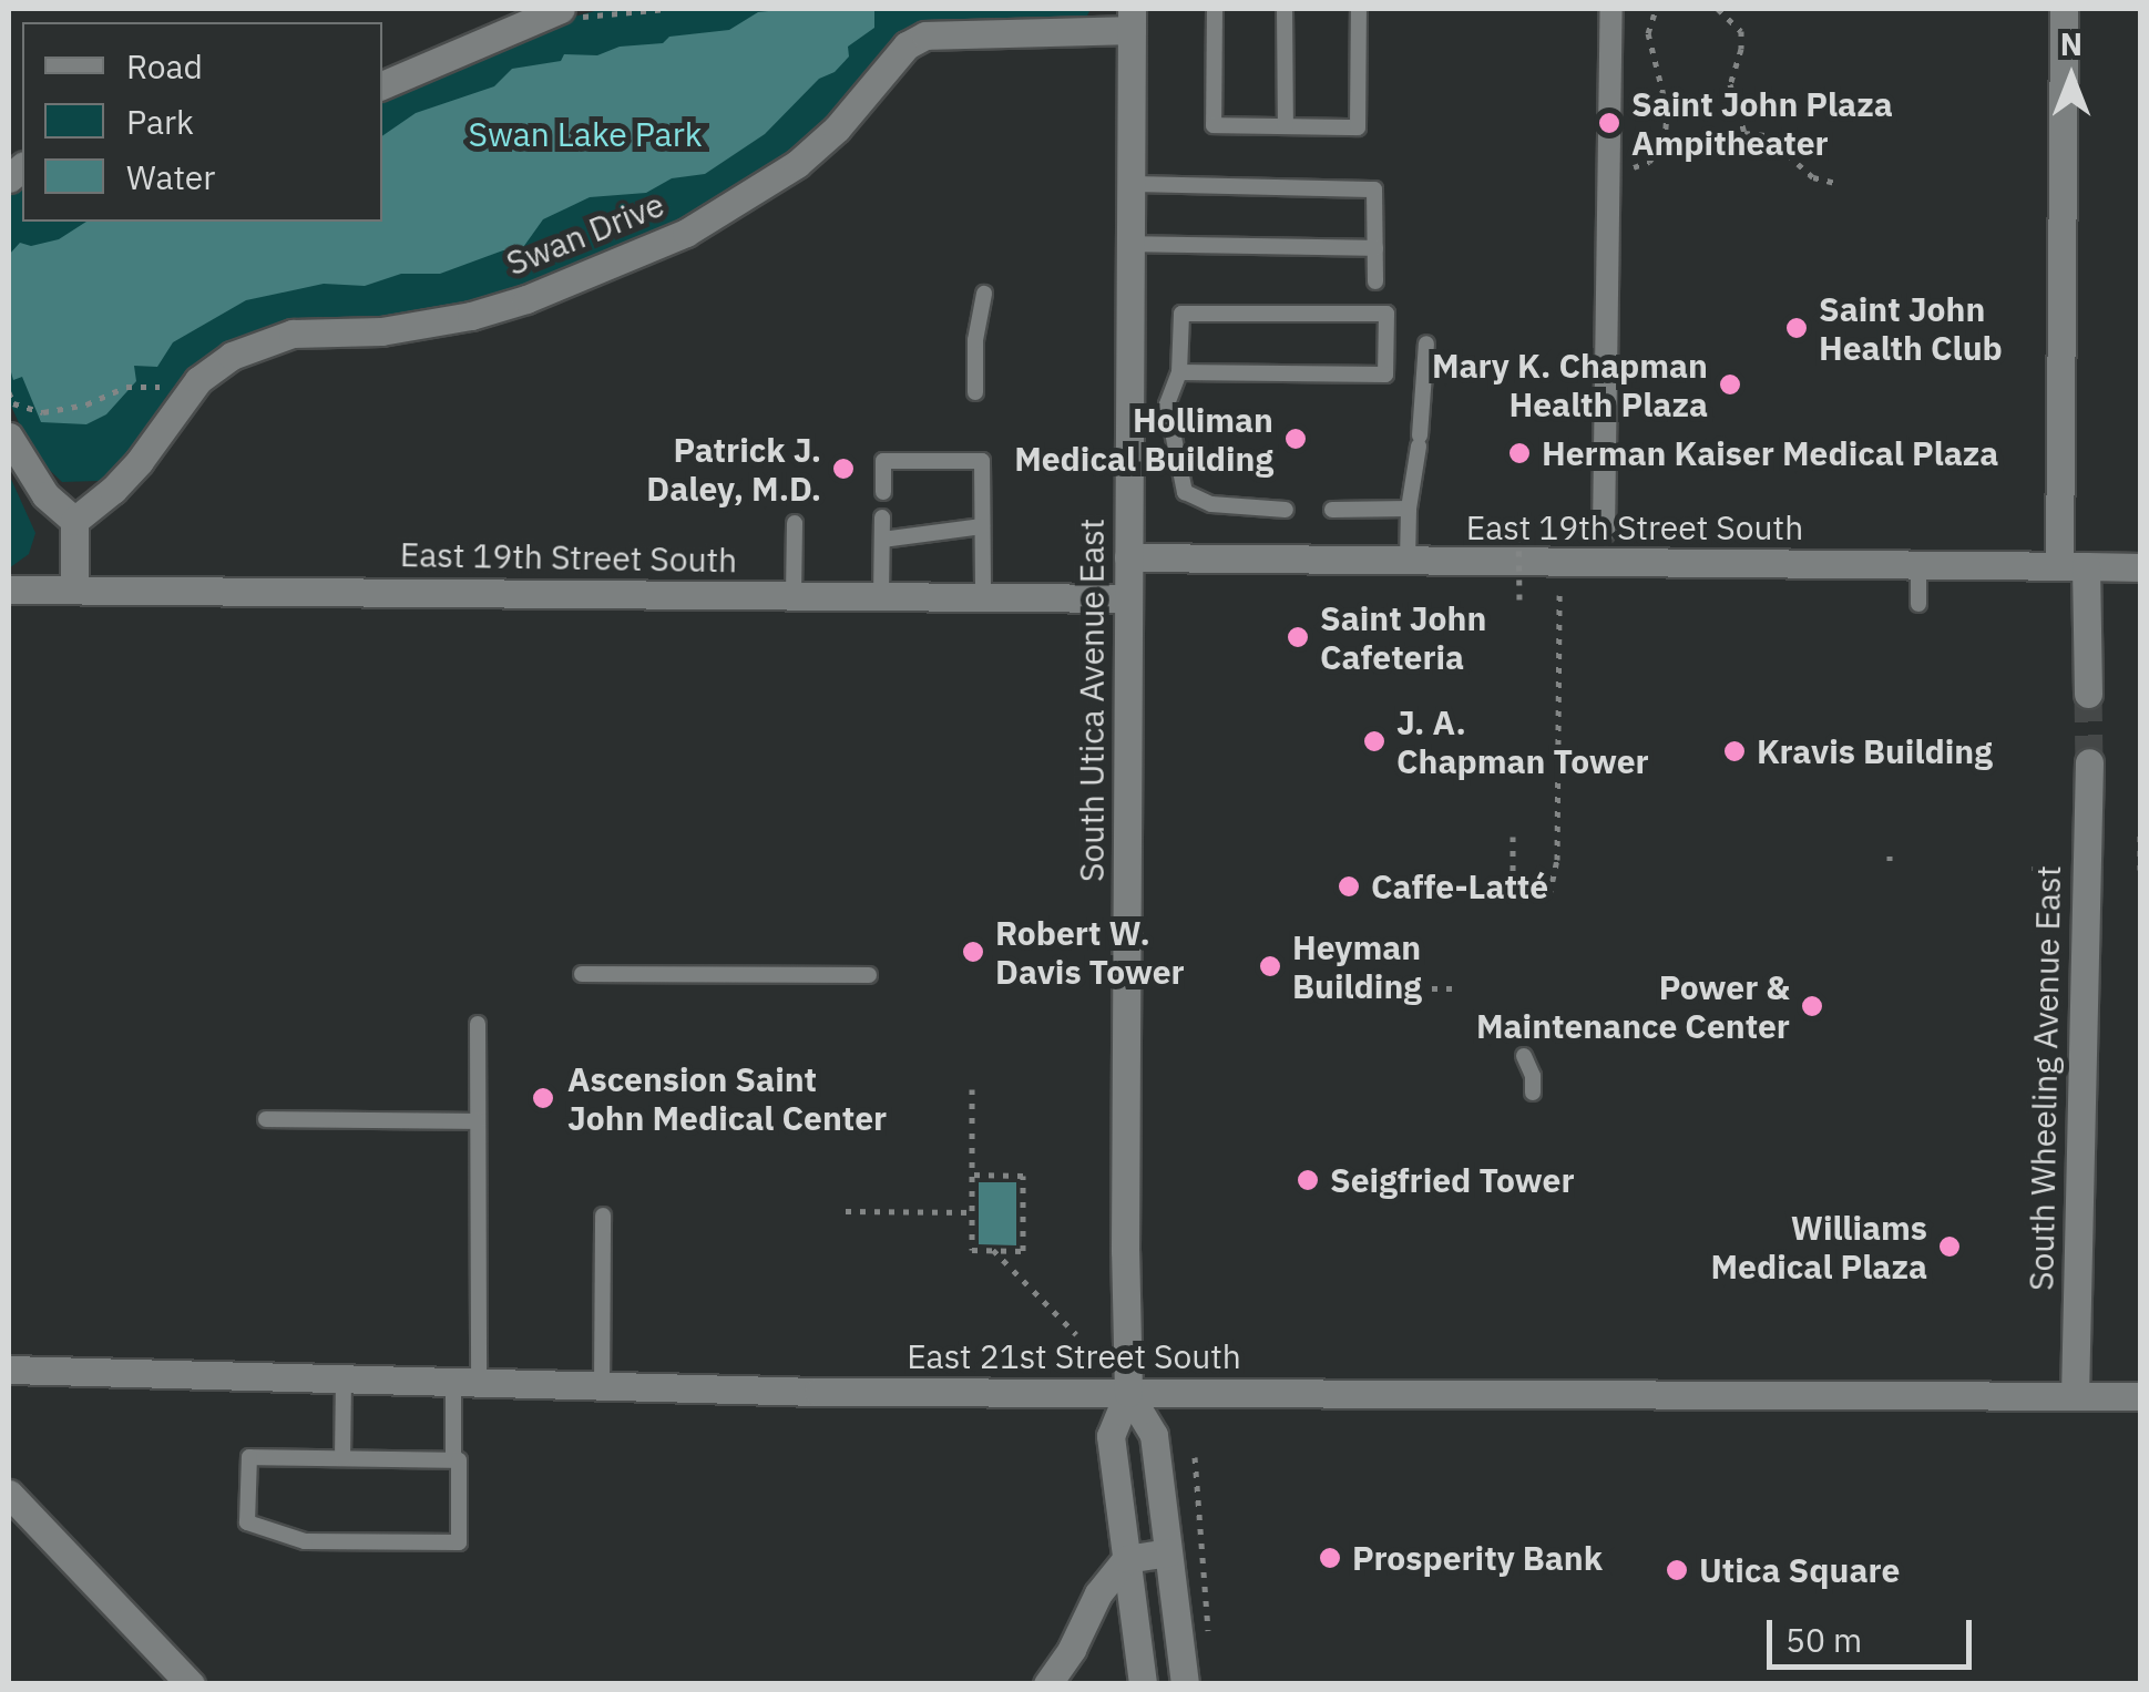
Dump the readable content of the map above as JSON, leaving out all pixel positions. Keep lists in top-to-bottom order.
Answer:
{
  "streets": {
    "street": [
      "Swan Drive",
      "East 19th Street South",
      "South Utica Avenue East",
      "South Wheeling Avenue East",
      "East 21st Street South"
    ]
  },
  "crossings": [
    ["Swan Drive", "South Utica Avenue East"],
    ["East 19th Street South", "South Utica Avenue East"],
    ["South Utica Avenue East", "East 21st Street South"],
    ["South Wheeling Avenue East", "East 21st Street South"]
  ],
  "parks": ["Swan Lake Park"],
  "places": [
    "Saint John Plaza Ampitheater",
    "Saint John Health Club",
    "Mary K. Chapman Health Plaza",
    "Holliman Medical Building",
    "Herman Kaiser Medical Plaza",
    "Patrick J. Daley, M.D.",
    "Saint John Cafeteria",
    "J. A. Chapman Tower",
    "Kravis Building",
    "Caffe-Latté",
    "Robert W. Davis Tower",
    "Heyman Building",
    "Power & Maintenance Center",
    "Ascension Saint John Medical Center",
    "Seigfried Tower",
    "Williams Medical Plaza",
    "Prosperity Bank",
    "Utica Square"
  ],
  "legend": ["Road", "Park", "Water"],
  "scale_bar": "50 m",
  "north": "top"
}
